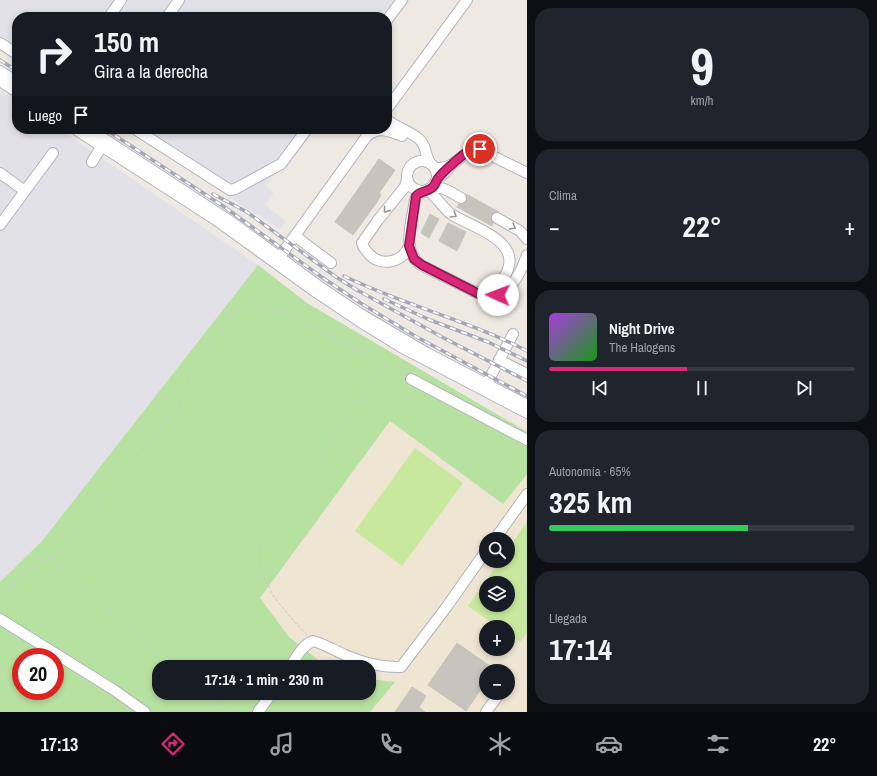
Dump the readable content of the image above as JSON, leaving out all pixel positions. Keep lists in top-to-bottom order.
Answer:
{
  "page": {
    "tile": [
      ["9", "km/h"],
      "Clima",
      ["Autonomía · 65%", "325 km"],
      ["Llegada", "17:14"]
    ],
    "turn": ["150 m", "Gira a la derecha"],
    "then": "Luego",
    "heat": ["−", "22°", "+"],
    "song": ["Night Drive", "The Halogens"],
    "map_buttons": ["+", "−"],
    "limit": "20",
    "trip": "17:14 · 1 min · 230 m",
    "tabs": ["17:13", "22°"]
  }
}
